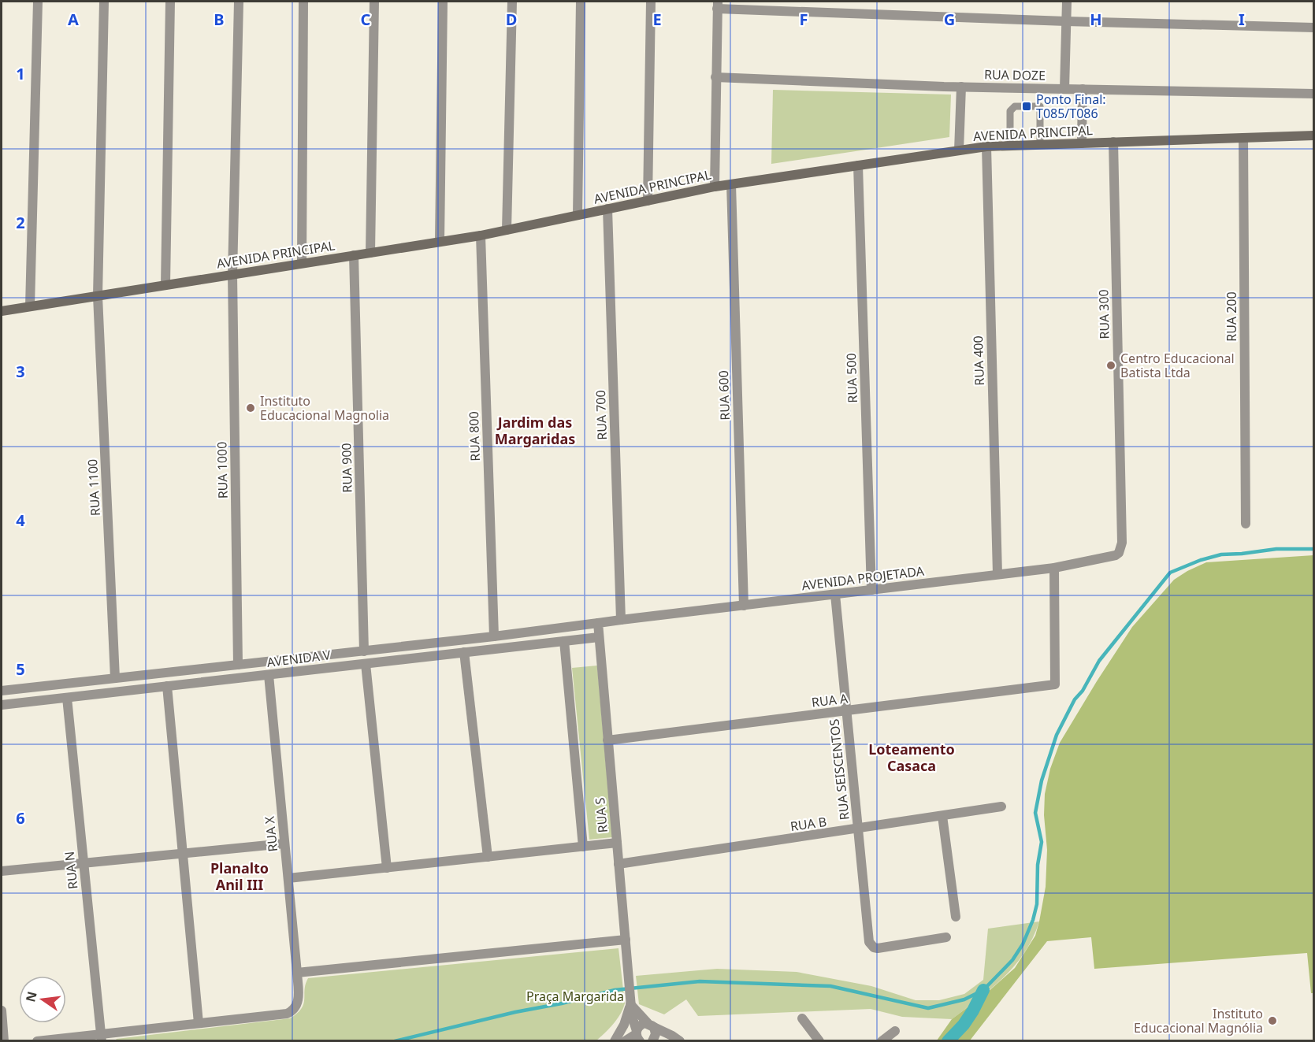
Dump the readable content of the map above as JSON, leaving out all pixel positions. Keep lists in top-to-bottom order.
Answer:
{
  "streets": {
    "main road": ["AVENIDA PRINCIPAL"],
    "street": [
      "RUA DOZE",
      "RUA 300",
      "RUA 200",
      "RUA 400",
      "RUA 500",
      "RUA 600",
      "RUA 700",
      "RUA 800",
      "RUA 900",
      "RUA 1000",
      "RUA 1100",
      "AVENIDA PROJETADA",
      "AVENIDA V",
      "RUA A",
      "RUA SEISCENTOS",
      "RUA S",
      "RUA B",
      "RUA X",
      "RUA N"
    ]
  },
  "crossings": [
    ["AVENIDA PRINCIPAL", "RUA 300"],
    ["AVENIDA PRINCIPAL", "RUA 200"],
    ["AVENIDA PRINCIPAL", "RUA 400"],
    ["AVENIDA PRINCIPAL", "RUA 500"],
    ["AVENIDA PRINCIPAL", "RUA 600"],
    ["AVENIDA PRINCIPAL", "RUA 700"],
    ["AVENIDA PRINCIPAL", "RUA 800"],
    ["AVENIDA PRINCIPAL", "RUA 900"],
    ["AVENIDA PRINCIPAL", "RUA 1000"],
    ["AVENIDA PRINCIPAL", "RUA 1100"],
    ["RUA 300", "AVENIDA PROJETADA"],
    ["RUA 400", "AVENIDA PROJETADA"],
    ["RUA 500", "AVENIDA PROJETADA"],
    ["RUA 600", "AVENIDA PROJETADA"],
    ["RUA 700", "AVENIDA PROJETADA"],
    ["RUA 800", "AVENIDA V"],
    ["RUA 900", "AVENIDA V"],
    ["RUA 1000", "AVENIDA V"],
    ["RUA 1100", "AVENIDA V"],
    ["AVENIDA PROJETADA", "AVENIDA V"],
    ["AVENIDA PROJETADA", "RUA A"],
    ["AVENIDA PROJETADA", "RUA SEISCENTOS"],
    ["AVENIDA PROJETADA", "RUA S"],
    ["AVENIDA V", "RUA S"],
    ["AVENIDA V", "RUA X"],
    ["AVENIDA V", "RUA N"],
    ["RUA A", "RUA SEISCENTOS"],
    ["RUA A", "RUA S"],
    ["RUA SEISCENTOS", "RUA B"],
    ["RUA S", "RUA B"]
  ],
  "districts": ["Jardim das Margaridas", "Loteamento Casaca", "Planalto Anil III"],
  "parks": ["Praça Margarida"],
  "places": {
    "transit": ["Ponto Final: T085/T086"],
    "other": ["Centro Educacional Batista Ltda", "Instituto Educacional Magnolia", "Instituto Educacional Magnólia"]
  },
  "north": "left",
  "grid": {
    "columns": [
      "A",
      "B",
      "C",
      "D",
      "E",
      "F",
      "G",
      "H",
      "I"
    ],
    "rows": [
      "1",
      "2",
      "3",
      "4",
      "5",
      "6"
    ]
  }
}
